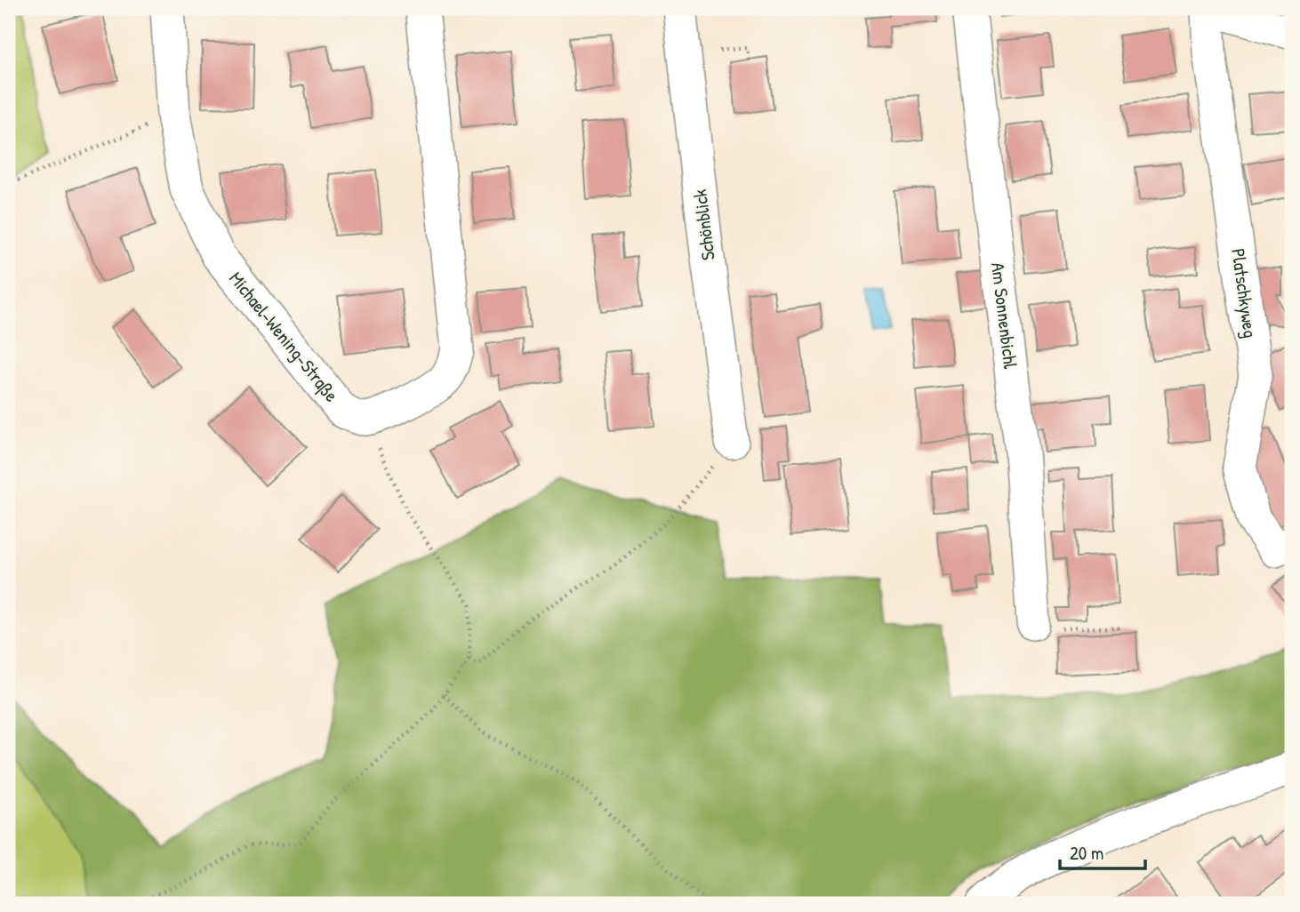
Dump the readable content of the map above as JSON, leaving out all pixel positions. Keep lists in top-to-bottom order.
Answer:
{
  "streets": {
    "street": [
      "Schönblick",
      "Platschkyweg",
      "Am Sonnenbichl",
      "Michael-Wening-Straße"
    ]
  },
  "scale_bar": "20 m"
}
